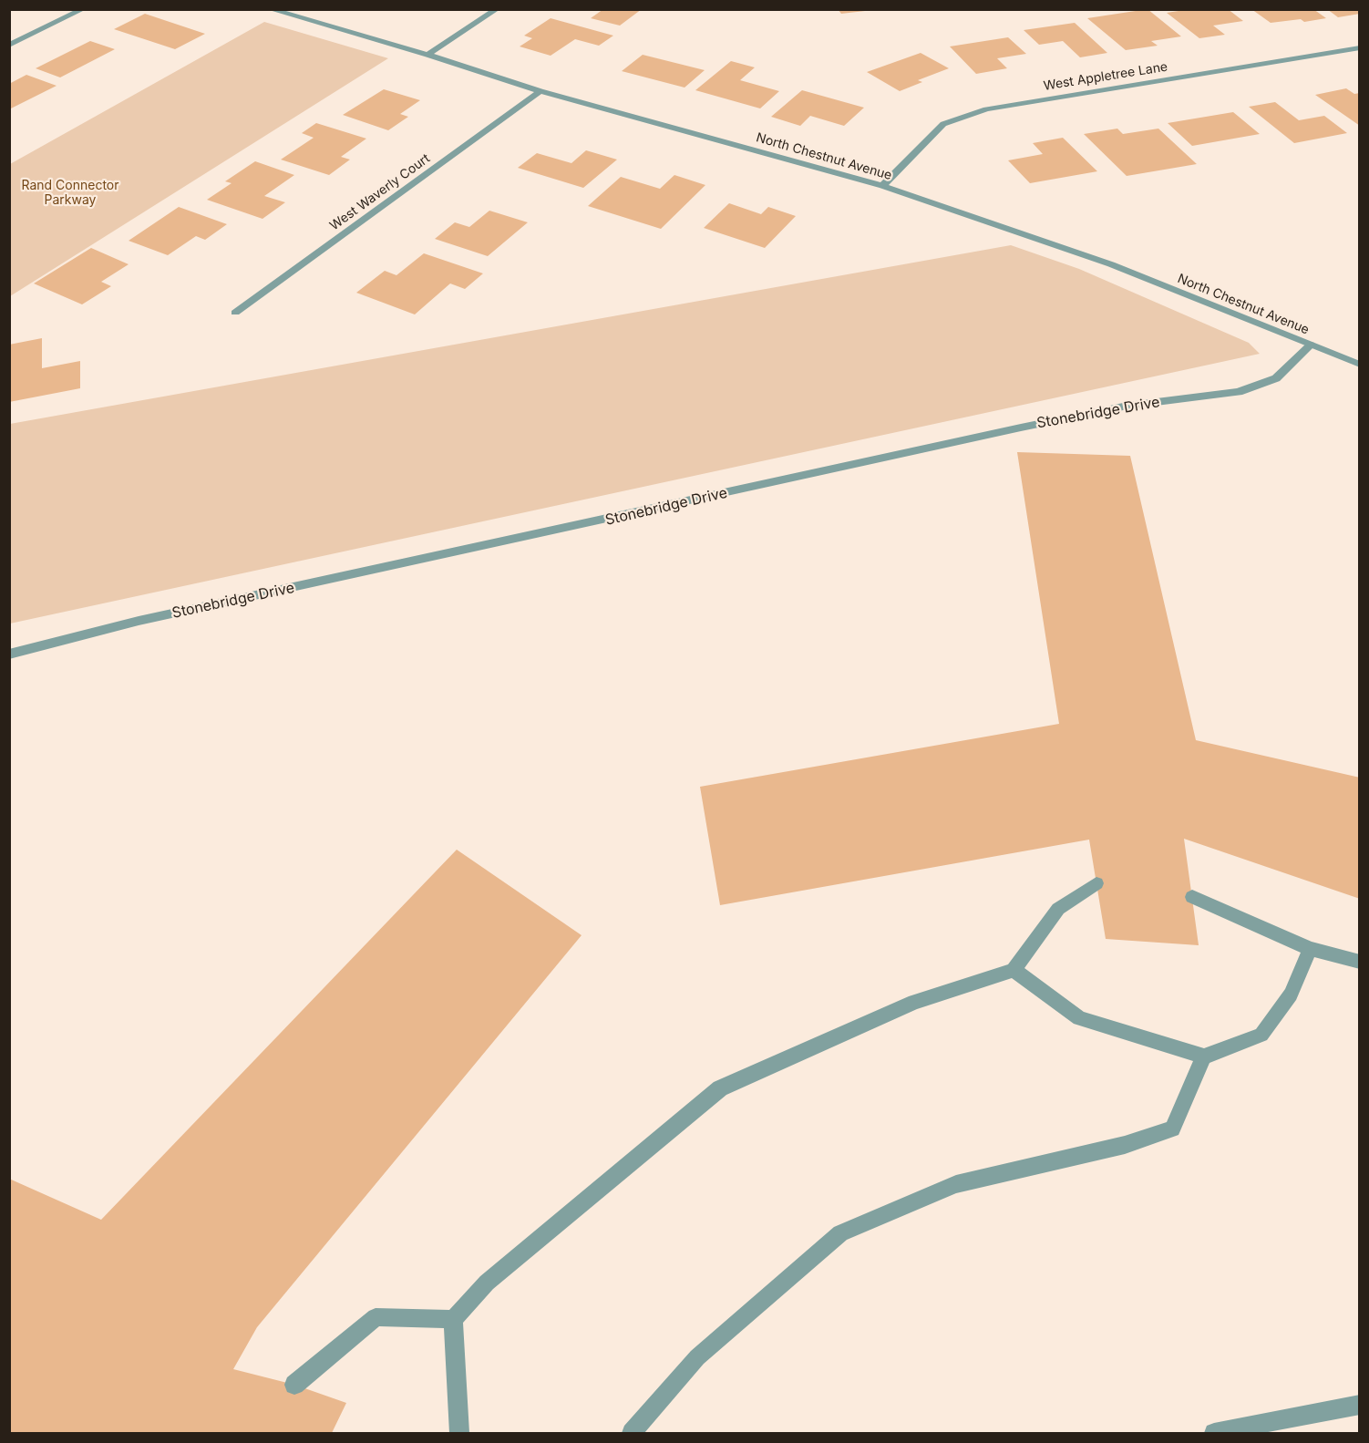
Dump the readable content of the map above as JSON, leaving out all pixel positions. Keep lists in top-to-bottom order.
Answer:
{
  "streets": {
    "street": [
      "West Appletree Lane",
      "North Chestnut Avenue",
      "West Waverly Court",
      "Stonebridge Drive"
    ]
  },
  "crossings": [
    ["West Appletree Lane", "North Chestnut Avenue"],
    ["North Chestnut Avenue", "West Waverly Court"],
    ["North Chestnut Avenue", "Stonebridge Drive"]
  ],
  "parks": ["Rand Connector Parkway"]
}
